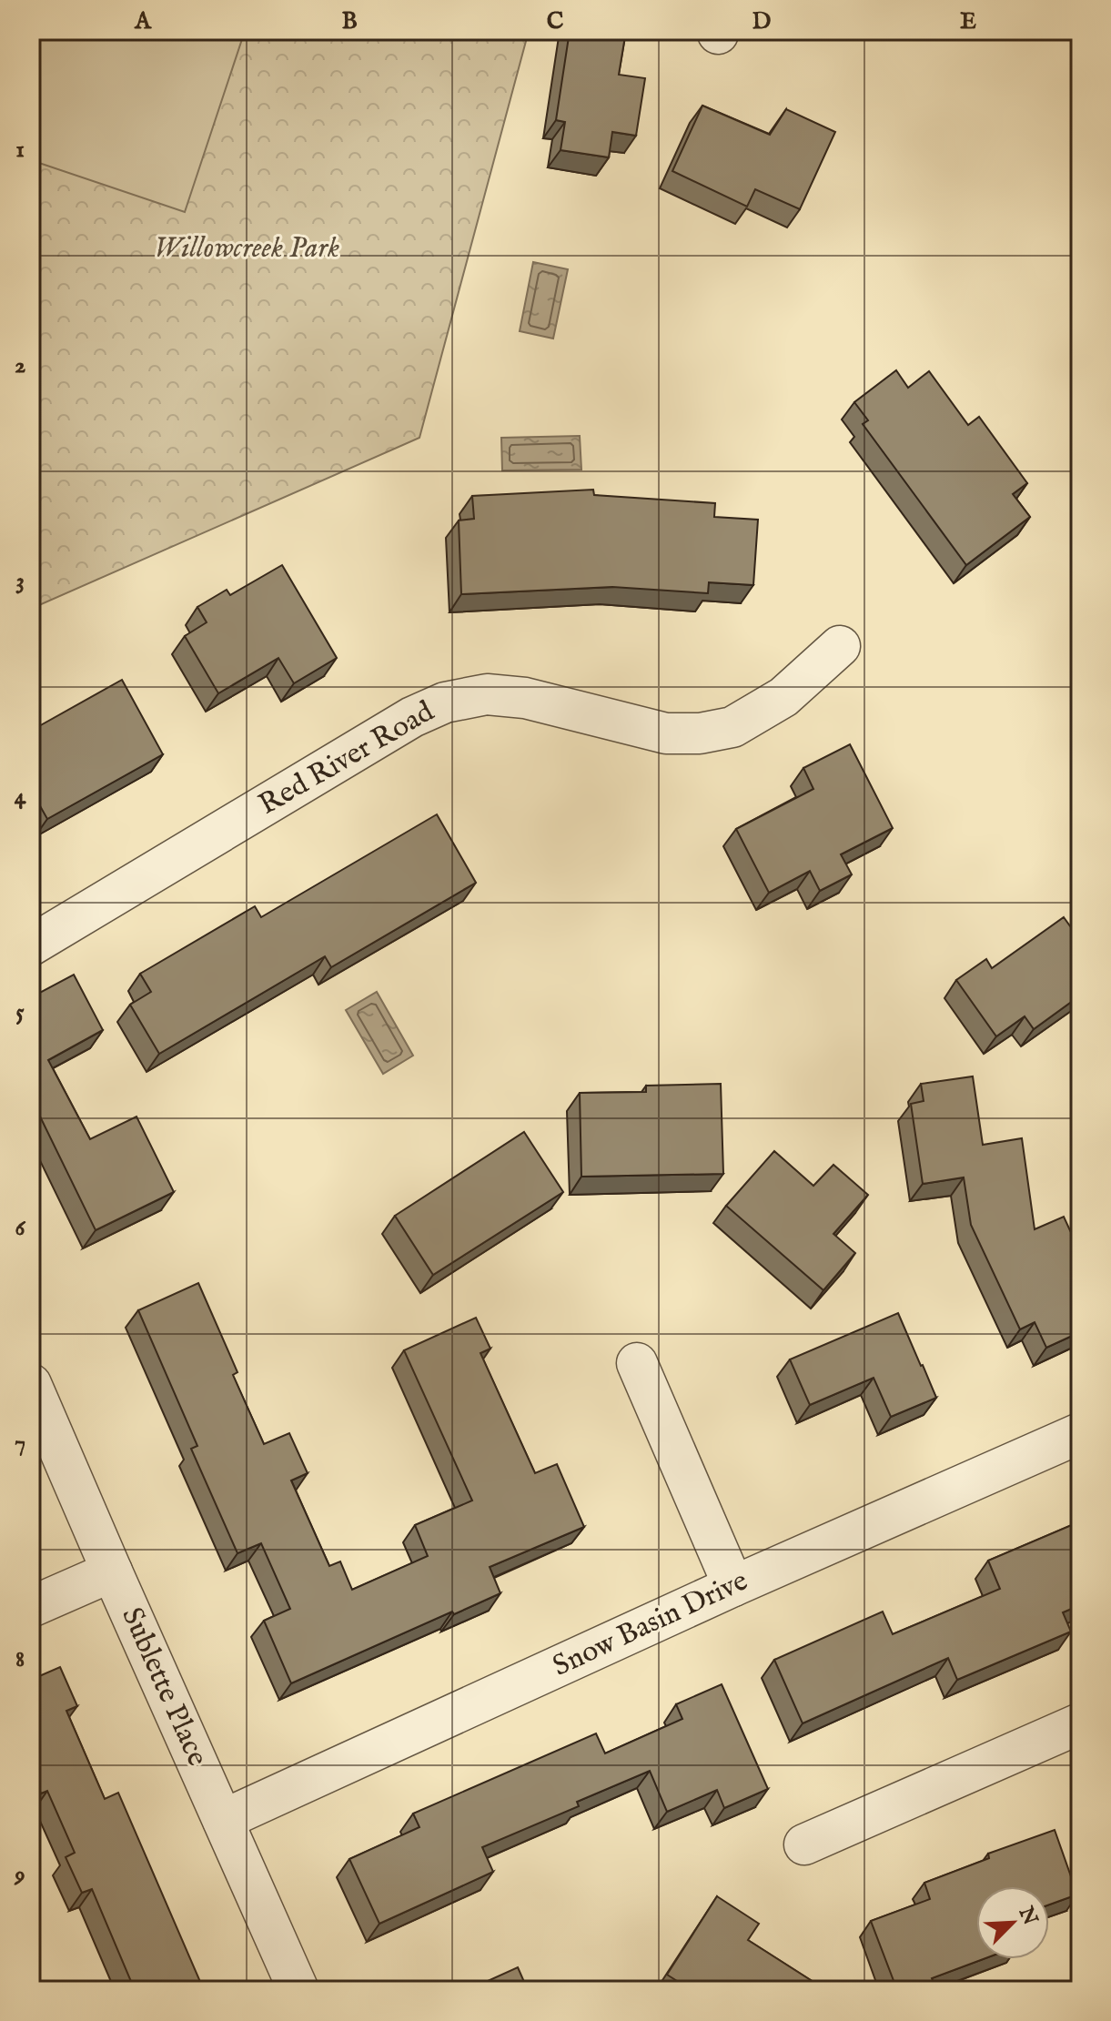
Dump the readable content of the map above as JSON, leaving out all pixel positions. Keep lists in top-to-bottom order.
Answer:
{
  "streets": {
    "street": ["Red River Road", "Snow Basin Drive", "Sublette Place"]
  },
  "crossings": [
    ["Snow Basin Drive", "Sublette Place"]
  ],
  "parks": ["Willowcreek Park"],
  "north": "top right",
  "grid": {
    "columns": [
      "A",
      "B",
      "C",
      "D",
      "E"
    ],
    "rows": [
      "1",
      "2",
      "3",
      "4",
      "5",
      "6",
      "7",
      "8",
      "9"
    ]
  }
}
